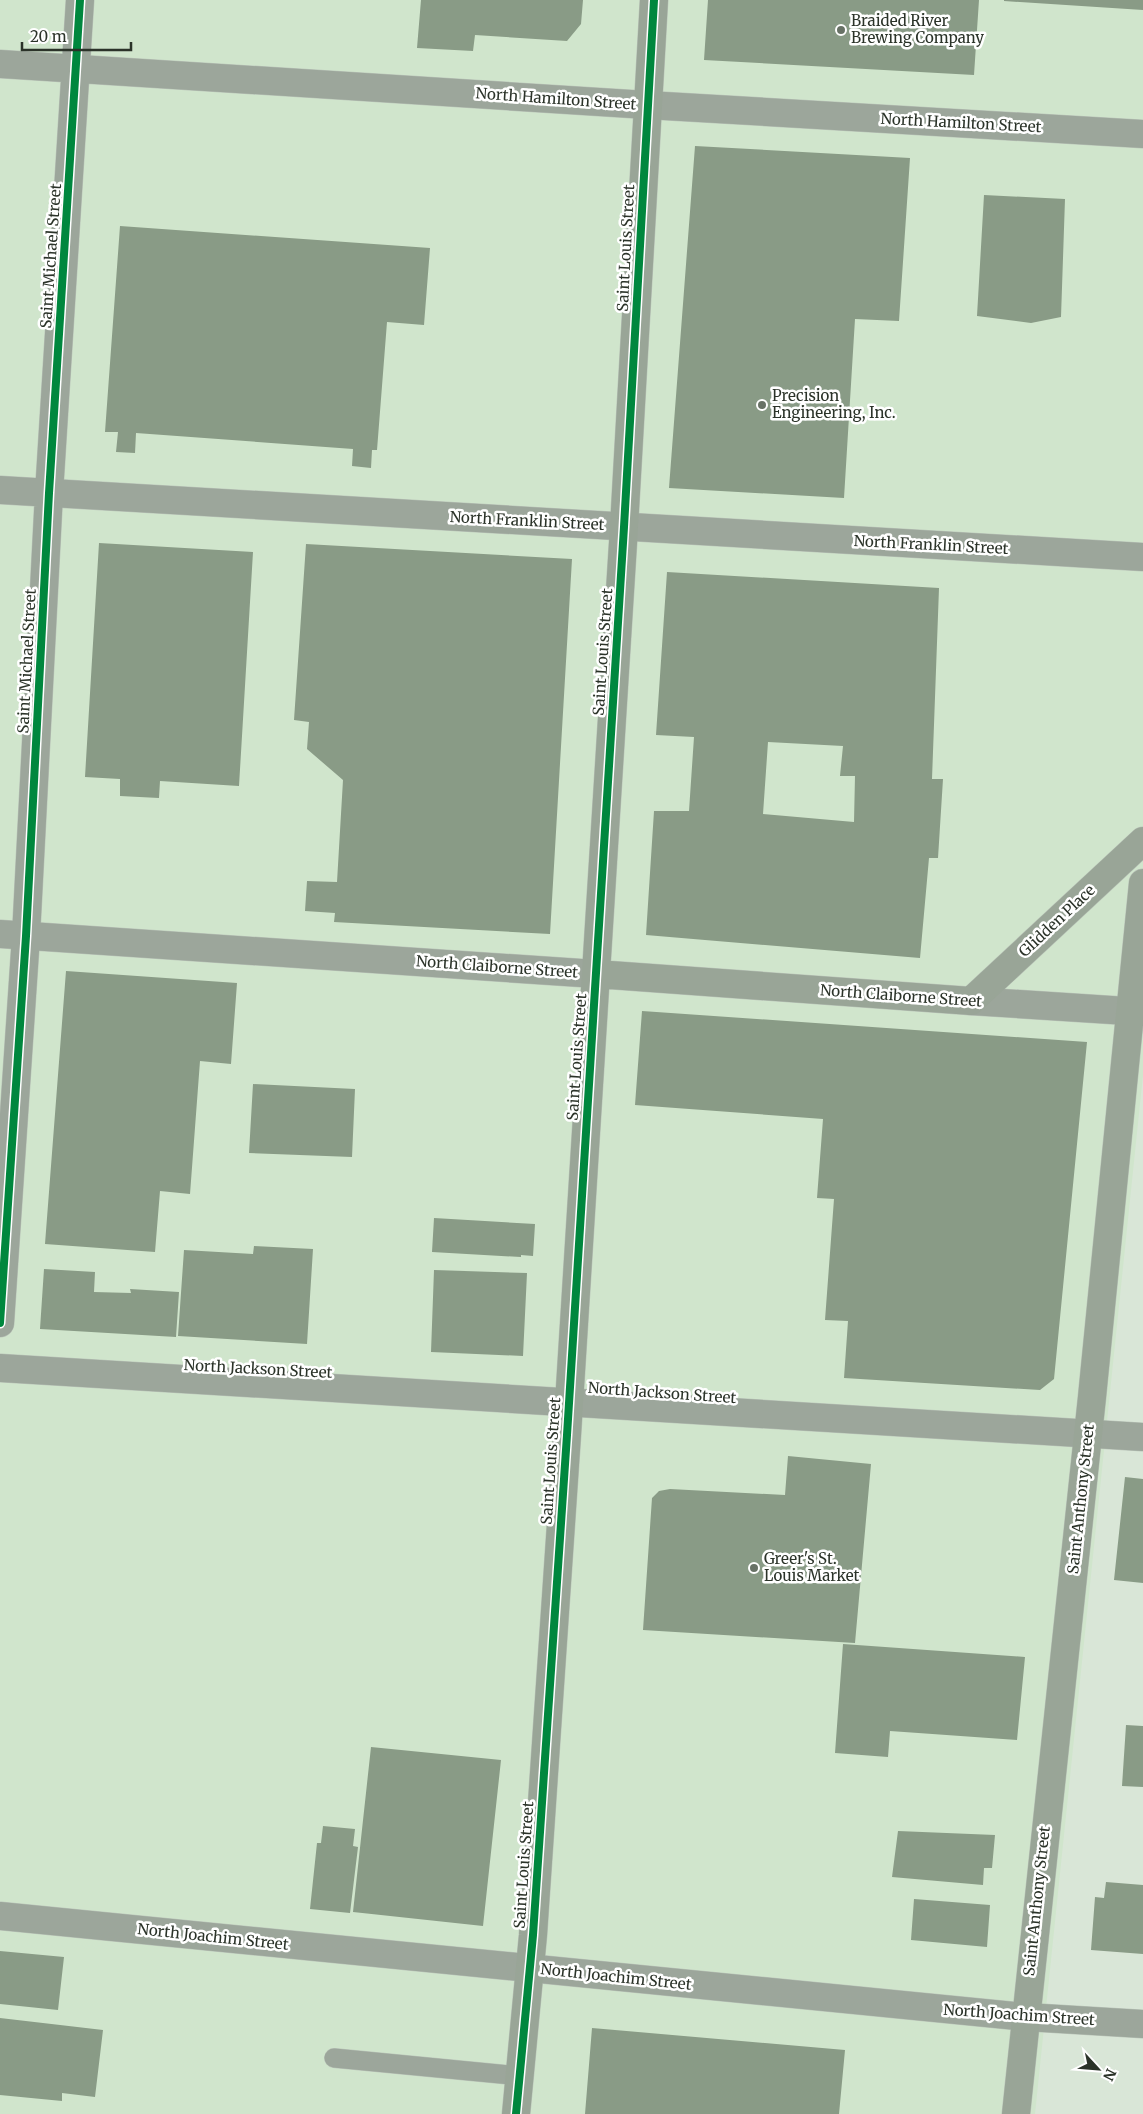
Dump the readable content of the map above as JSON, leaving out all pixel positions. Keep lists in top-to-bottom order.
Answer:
{
  "streets": {
    "street": [
      "North Hamilton Street",
      "Saint Louis Street",
      "Saint Michael Street",
      "North Franklin Street",
      "Glidden Place",
      "North Claiborne Street",
      "North Jackson Street",
      "Saint Anthony Street",
      "North Joachim Street"
    ]
  },
  "crossings": [
    ["North Hamilton Street", "Saint Louis Street"],
    ["North Hamilton Street", "Saint Michael Street"],
    ["Saint Louis Street", "North Franklin Street"],
    ["Saint Louis Street", "North Claiborne Street"],
    ["Saint Louis Street", "North Jackson Street"],
    ["Saint Louis Street", "North Joachim Street"],
    ["Saint Michael Street", "North Franklin Street"],
    ["Saint Michael Street", "North Claiborne Street"],
    ["Glidden Place", "North Claiborne Street"],
    ["North Claiborne Street", "Saint Anthony Street"],
    ["North Jackson Street", "Saint Anthony Street"],
    ["Saint Anthony Street", "North Joachim Street"]
  ],
  "places": ["Braided River Brewing Company", "Precision Engineering, Inc.", "Greer's St. Louis Market"],
  "scale_bar": "20 m",
  "north": "bottom right"
}
